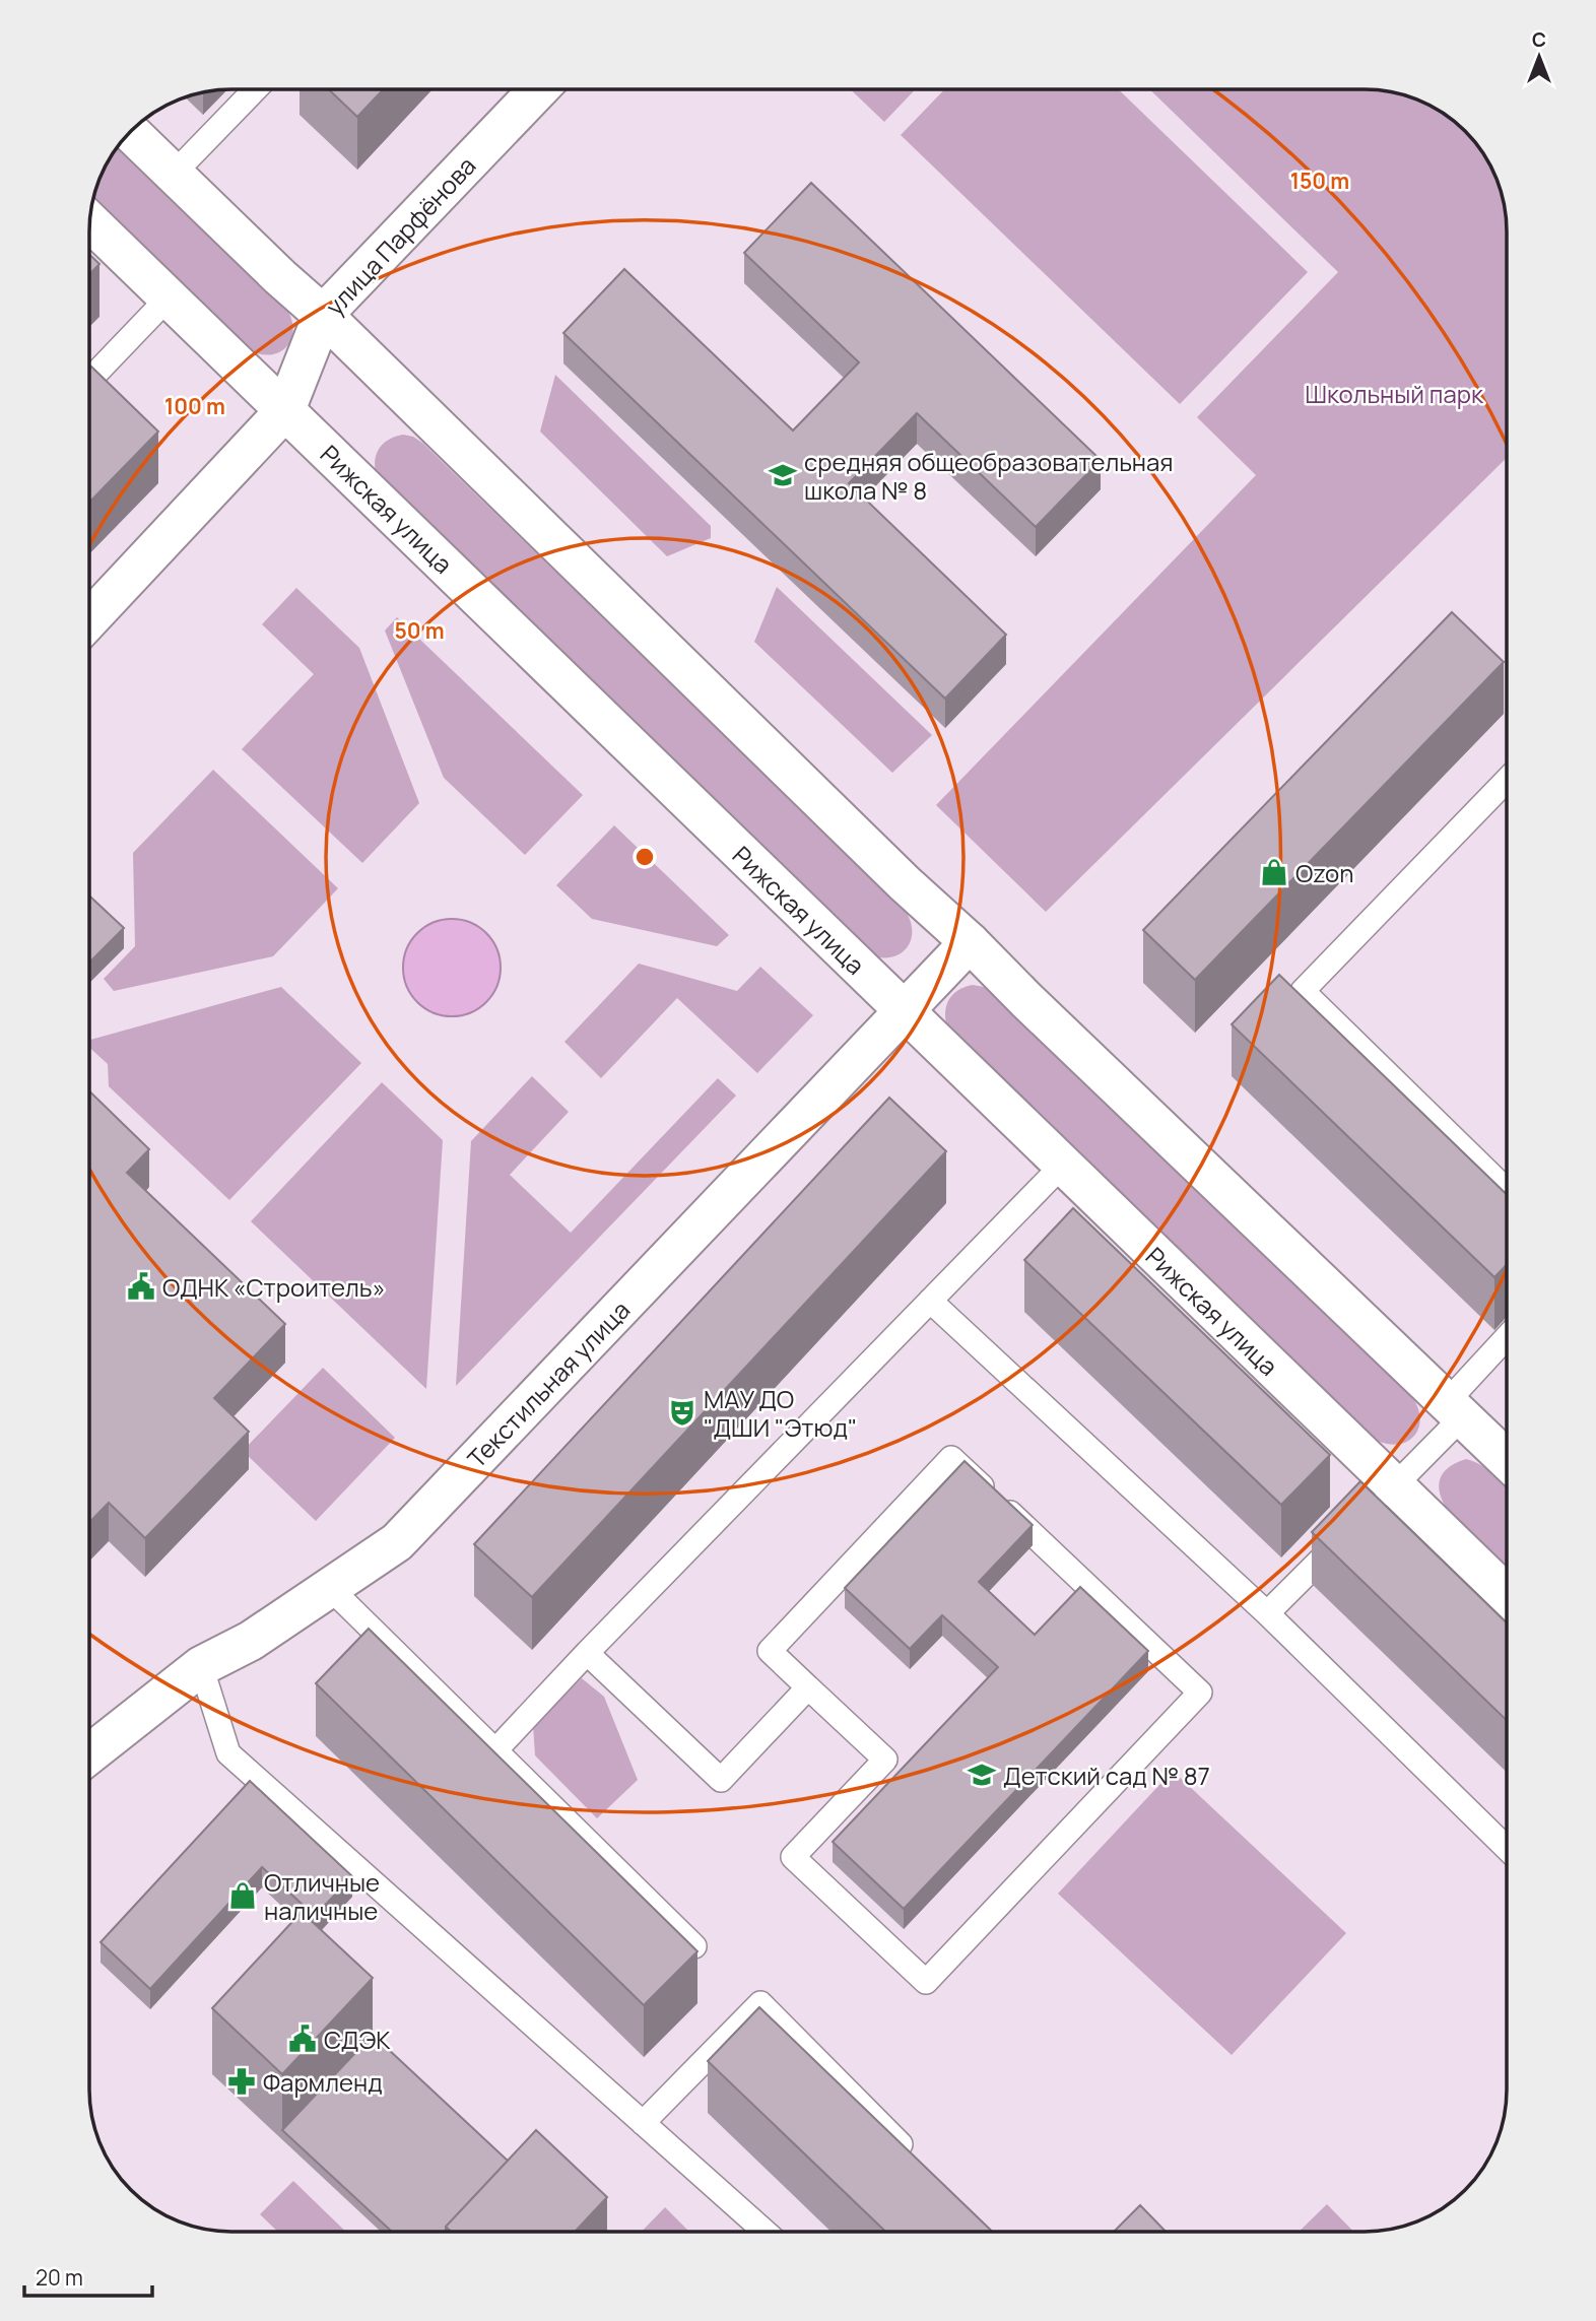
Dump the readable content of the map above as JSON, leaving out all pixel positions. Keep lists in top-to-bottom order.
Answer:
{
  "streets": {
    "street": ["улица Парфёнова", "Рижская улица", "Текстильная улица"]
  },
  "crossings": [
    ["улица Парфёнова", "Рижская улица"],
    ["Рижская улица", "Текстильная улица"]
  ],
  "parks": ["Школьный парк"],
  "places": {
    "school or university": ["средняя общеобразовательная школа № 8", "Детский сад № 87"],
    "shop": ["Ozon", "Отличные наличные"],
    "public building": ["ОДНК «Строитель»", "СДЭК"],
    "theatre": ["МАУ ДО \"ДШИ \"Этюд\""],
    "pharmacy": ["Фармленд"]
  },
  "scale_bar": "20 m",
  "north": "top",
  "rings": ["150 m", "100 m", "50 m"]
}
